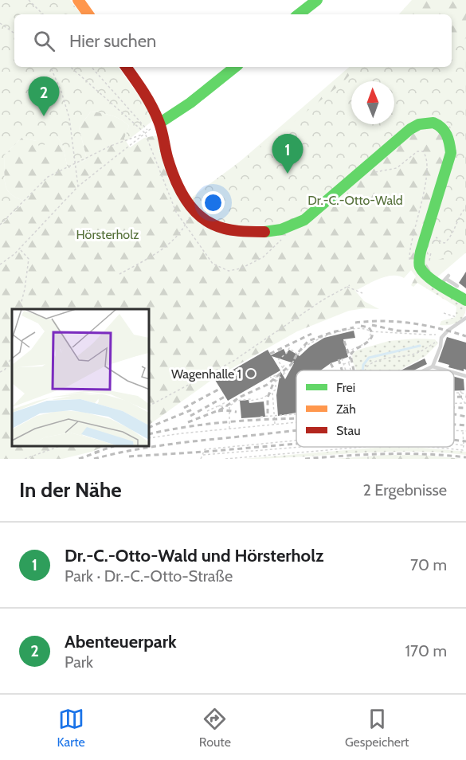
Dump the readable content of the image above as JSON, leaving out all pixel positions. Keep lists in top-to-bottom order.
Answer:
{
  "parks": ["Dr.-C.-Otto-Wald", "Hörsterholz"],
  "places": ["Wagenhalle 1"],
  "legend": ["Frei", "Zäh", "Stau"],
  "north": "top",
  "page": {
    "search": "Hier suchen",
    "pins": ["2", "1"],
    "heading": ["In der Nähe", "2 Ergebnisse"],
    "list": [
      {
        "mark": "1",
        "name": "Dr.-C.-Otto-Wald und Hörsterholz",
        "note": "Park · Dr.-C.-Otto-Straße",
        "value": "70 m"
      },
      {
        "mark": "2",
        "name": "Abenteuerpark",
        "note": "Park",
        "value": "170 m"
      }
    ],
    "nav": ["Karte", "Route", "Gespeichert"]
  }
}
